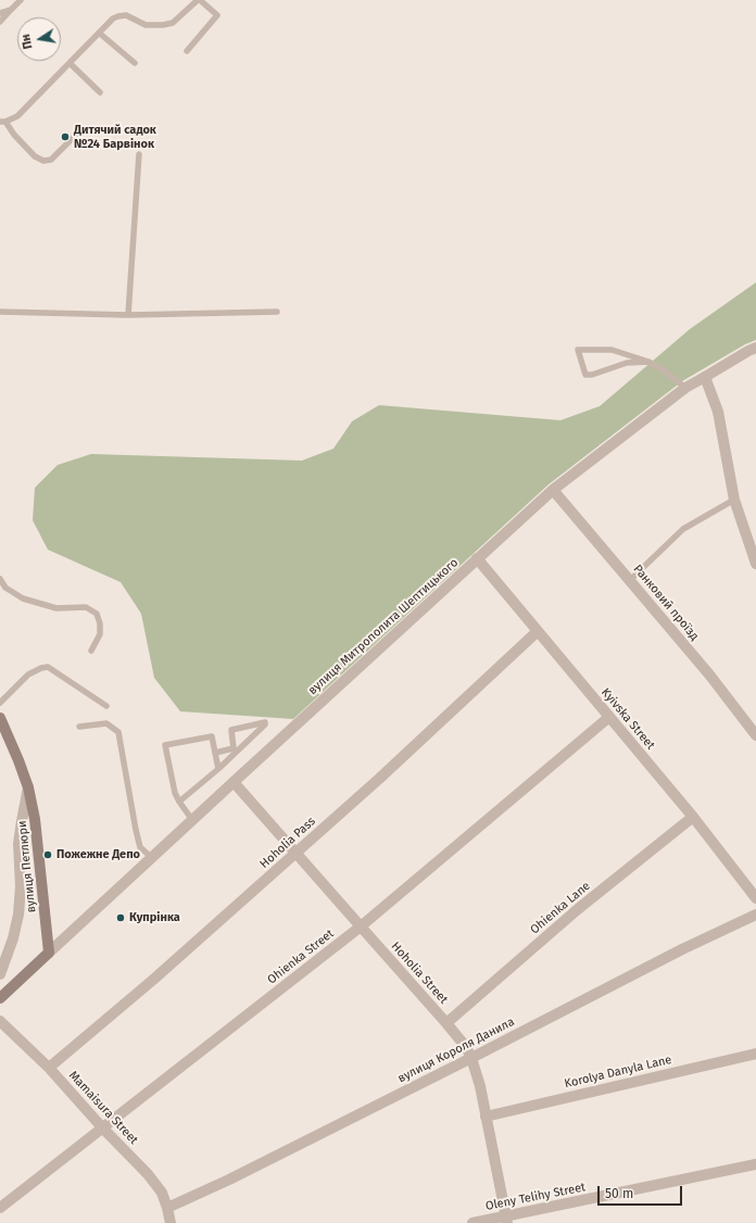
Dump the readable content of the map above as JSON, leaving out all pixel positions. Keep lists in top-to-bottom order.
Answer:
{
  "streets": {
    "main road": ["вулиця Петлюри"],
    "street": [
      "Ранковий проїзд",
      "вулиця Митрополита Шептицького",
      "Kyivska Street",
      "Hoholia Pass",
      "Ohienka Lane",
      "Ohienka Street",
      "Hoholia Street",
      "вулиця Короля Данила",
      "Korolya Danyla Lane",
      "Mamaisura Street",
      "Oleny Telihy Street"
    ]
  },
  "crossings": [
    ["Ранковий проїзд", "вулиця Митрополита Шептицького"],
    ["вулиця Митрополита Шептицького", "Kyivska Street"],
    ["вулиця Митрополита Шептицького", "вулиця Петлюри"],
    ["вулиця Митрополита Шептицького", "Hoholia Street"],
    ["Kyivska Street", "Hoholia Pass"],
    ["Kyivska Street", "Ohienka Lane"],
    ["Kyivska Street", "Ohienka Street"],
    ["Hoholia Pass", "Hoholia Street"],
    ["Hoholia Pass", "Mamaisura Street"],
    ["Ohienka Lane", "Hoholia Street"],
    ["Ohienka Street", "Hoholia Street"],
    ["Ohienka Street", "Mamaisura Street"],
    ["Hoholia Street", "вулиця Короля Данила"],
    ["Hoholia Street", "Korolya Danyla Lane"],
    ["Hoholia Street", "Oleny Telihy Street"],
    ["вулиця Короля Данила", "Mamaisura Street"]
  ],
  "places": ["Дитячий садок №24 Барвінок", "Пожежне Депо", "Купрінка"],
  "scale_bar": "50 m",
  "north": "left"
}
